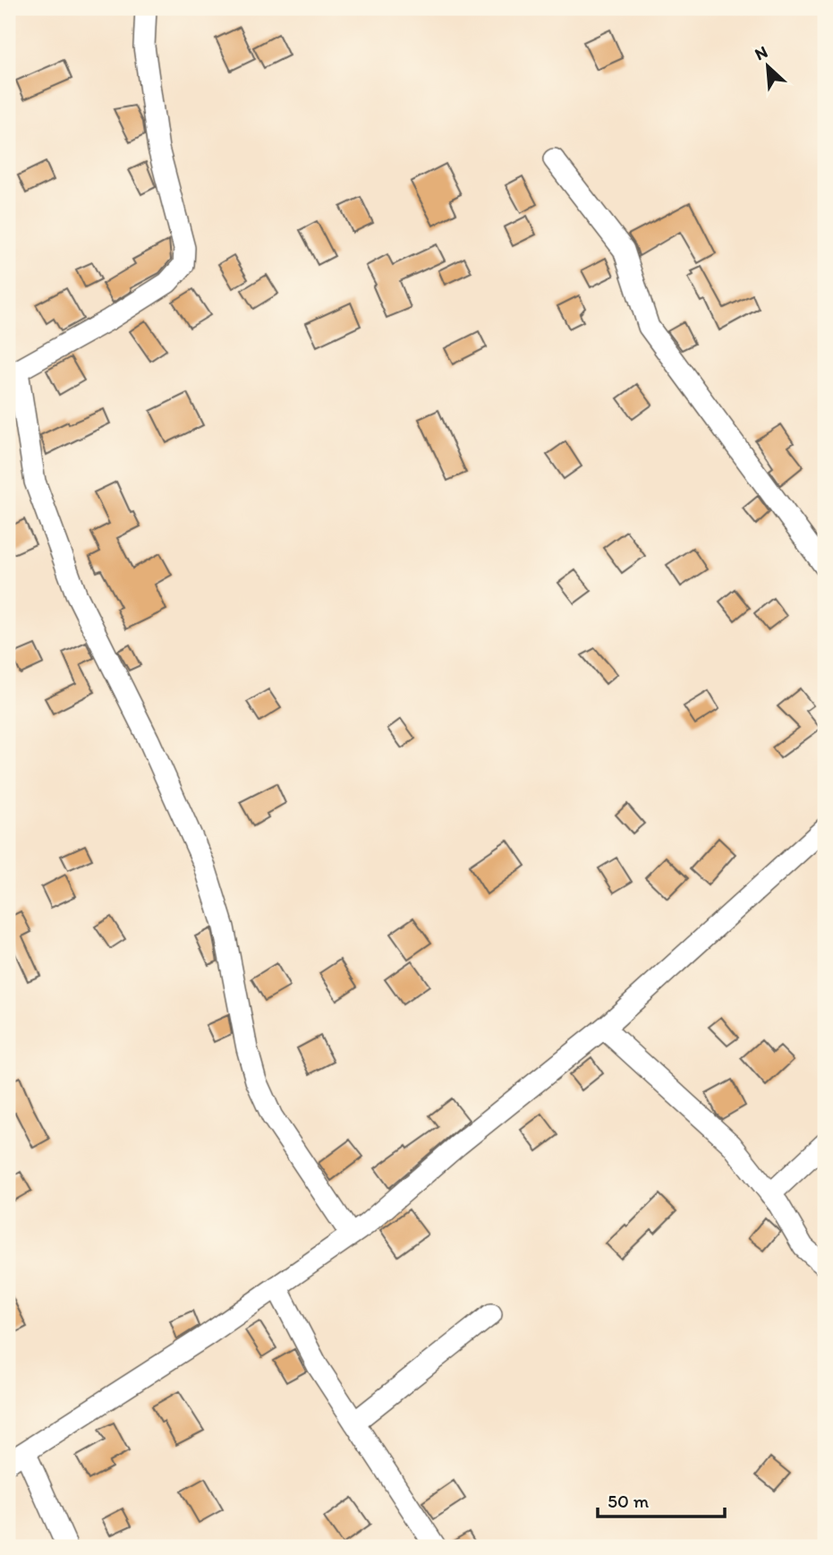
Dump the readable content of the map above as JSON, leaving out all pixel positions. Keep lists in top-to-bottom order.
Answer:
{
  "scale_bar": "50 m",
  "north": "top left"
}
